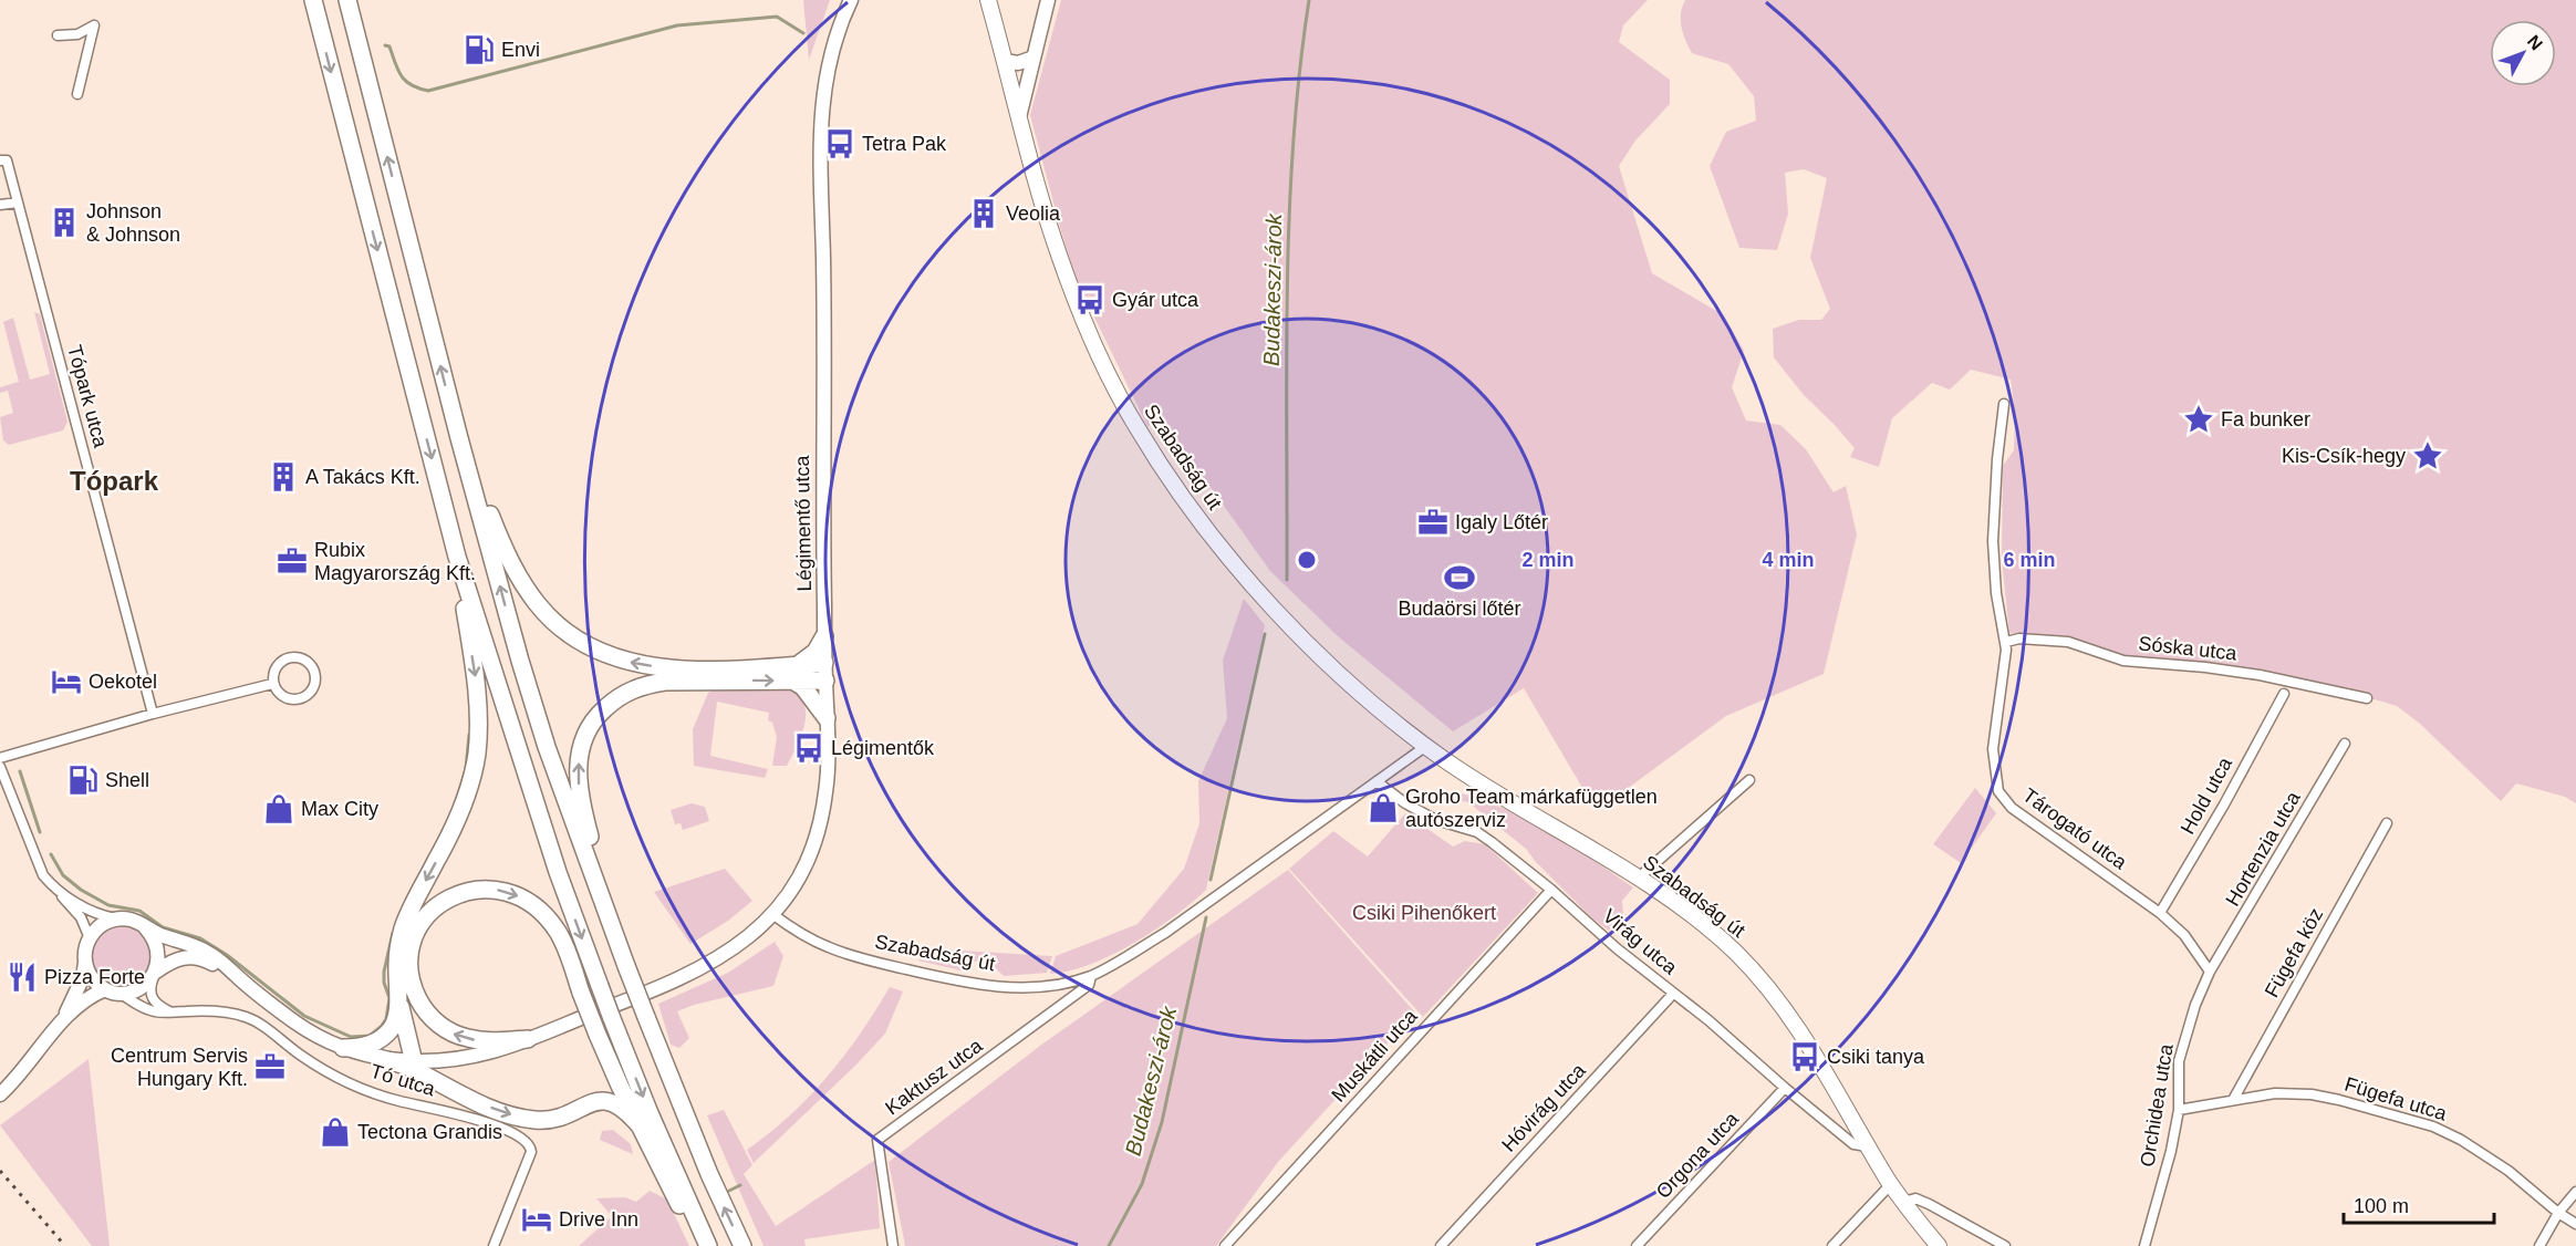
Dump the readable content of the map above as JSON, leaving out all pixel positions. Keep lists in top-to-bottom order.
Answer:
{
  "streets": {
    "main road": ["Szabadság út", "Légimentő utca"],
    "street": [
      "Tópark utca",
      "Sóska utca",
      "Hold utca",
      "Tárogató utca",
      "Hortenzia utca",
      "Virág utca",
      "Fügefa köz",
      "Muskátli utca",
      "Kaktusz utca",
      "Tó utca",
      "Fügefa utca",
      "Orchidea utca",
      "Hóvirág utca",
      "Orgona utca"
    ]
  },
  "crossings": [
    ["Szabadság út", "Légimentő utca"],
    ["Szabadság út", "Virág utca"],
    ["Szabadság út", "Kaktusz utca"],
    ["Sóska utca", "Tárogató utca"],
    ["Hold utca", "Tárogató utca"],
    ["Tárogató utca", "Hortenzia utca"],
    ["Tárogató utca", "Orchidea utca"],
    ["Hortenzia utca", "Orchidea utca"],
    ["Virág utca", "Muskátli utca"],
    ["Virág utca", "Hóvirág utca"],
    ["Virág utca", "Orgona utca"],
    ["Fügefa köz", "Fügefa utca"],
    ["Fügefa utca", "Orchidea utca"]
  ],
  "districts": ["Tópark"],
  "water": ["Budakeszi-árok"],
  "parks": ["Csiki Pihenőkert"],
  "places": {
    "fuel station": ["Envi", "Shell"],
    "bus stop": [
      "Tetra Pak",
      "Gyár utca",
      "Légimentők",
      "Csiki tanya"
    ],
    "building": ["Veolia", "Johnson & Johnson", "A Takács Kft."],
    "place": ["Fa bunker", "Kis-Csík-hegy"],
    "office": ["Igaly Lőtér", "Rubix Magyarország Kft.", "Centrum Servis Hungary Kft."],
    "sports": ["Budaörsi lőtér"],
    "hotel": ["Oekotel", "Drive Inn"],
    "shop": ["Groho Team márkafüggetlen autószerviz", "Max City", "Tectona Grandis"],
    "restaurant": ["Pizza Forte"]
  },
  "scale_bar": "100 m",
  "north": "top right",
  "rings": ["2 min", "4 min", "6 min"]
}
